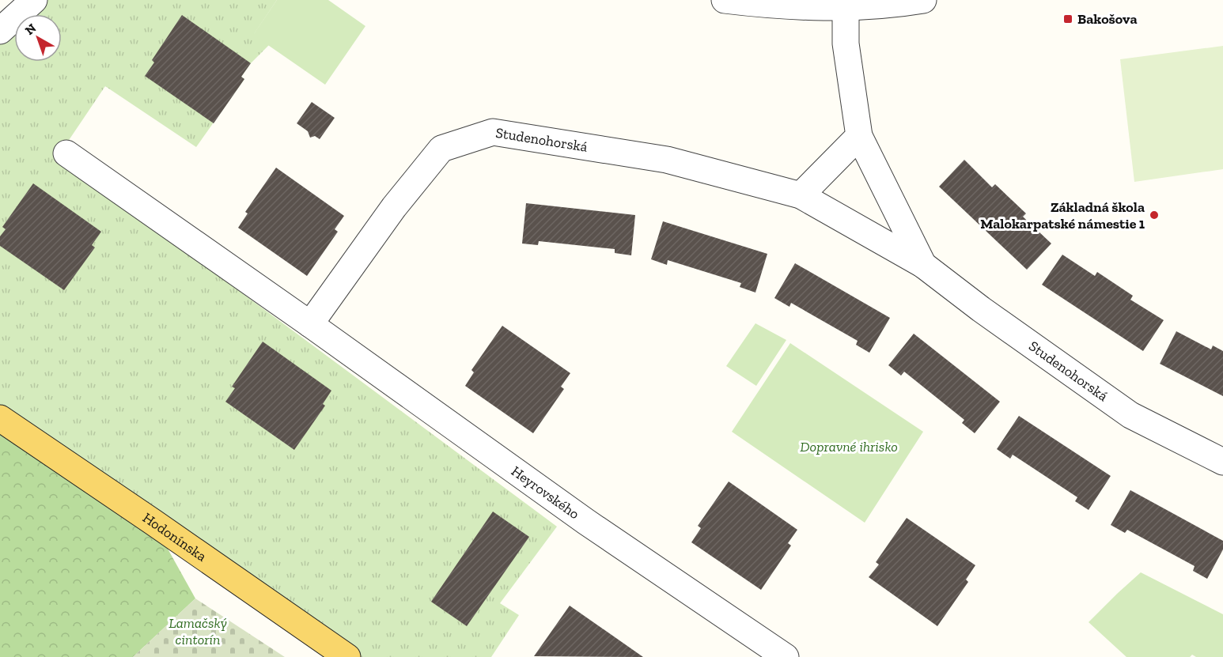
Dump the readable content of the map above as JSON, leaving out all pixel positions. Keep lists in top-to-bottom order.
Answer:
{
  "streets": {
    "main road": ["Hodonínska"],
    "street": ["Studenohorská", "Heyrovského"]
  },
  "crossings": [
    ["Studenohorská", "Heyrovského"]
  ],
  "parks": ["Dopravné ihrisko", "Lamačský cintorín"],
  "places": {
    "transit": ["Bakošova"],
    "other": ["Základná škola Malokarpatské námestie 1"]
  },
  "north": "top left"
}
